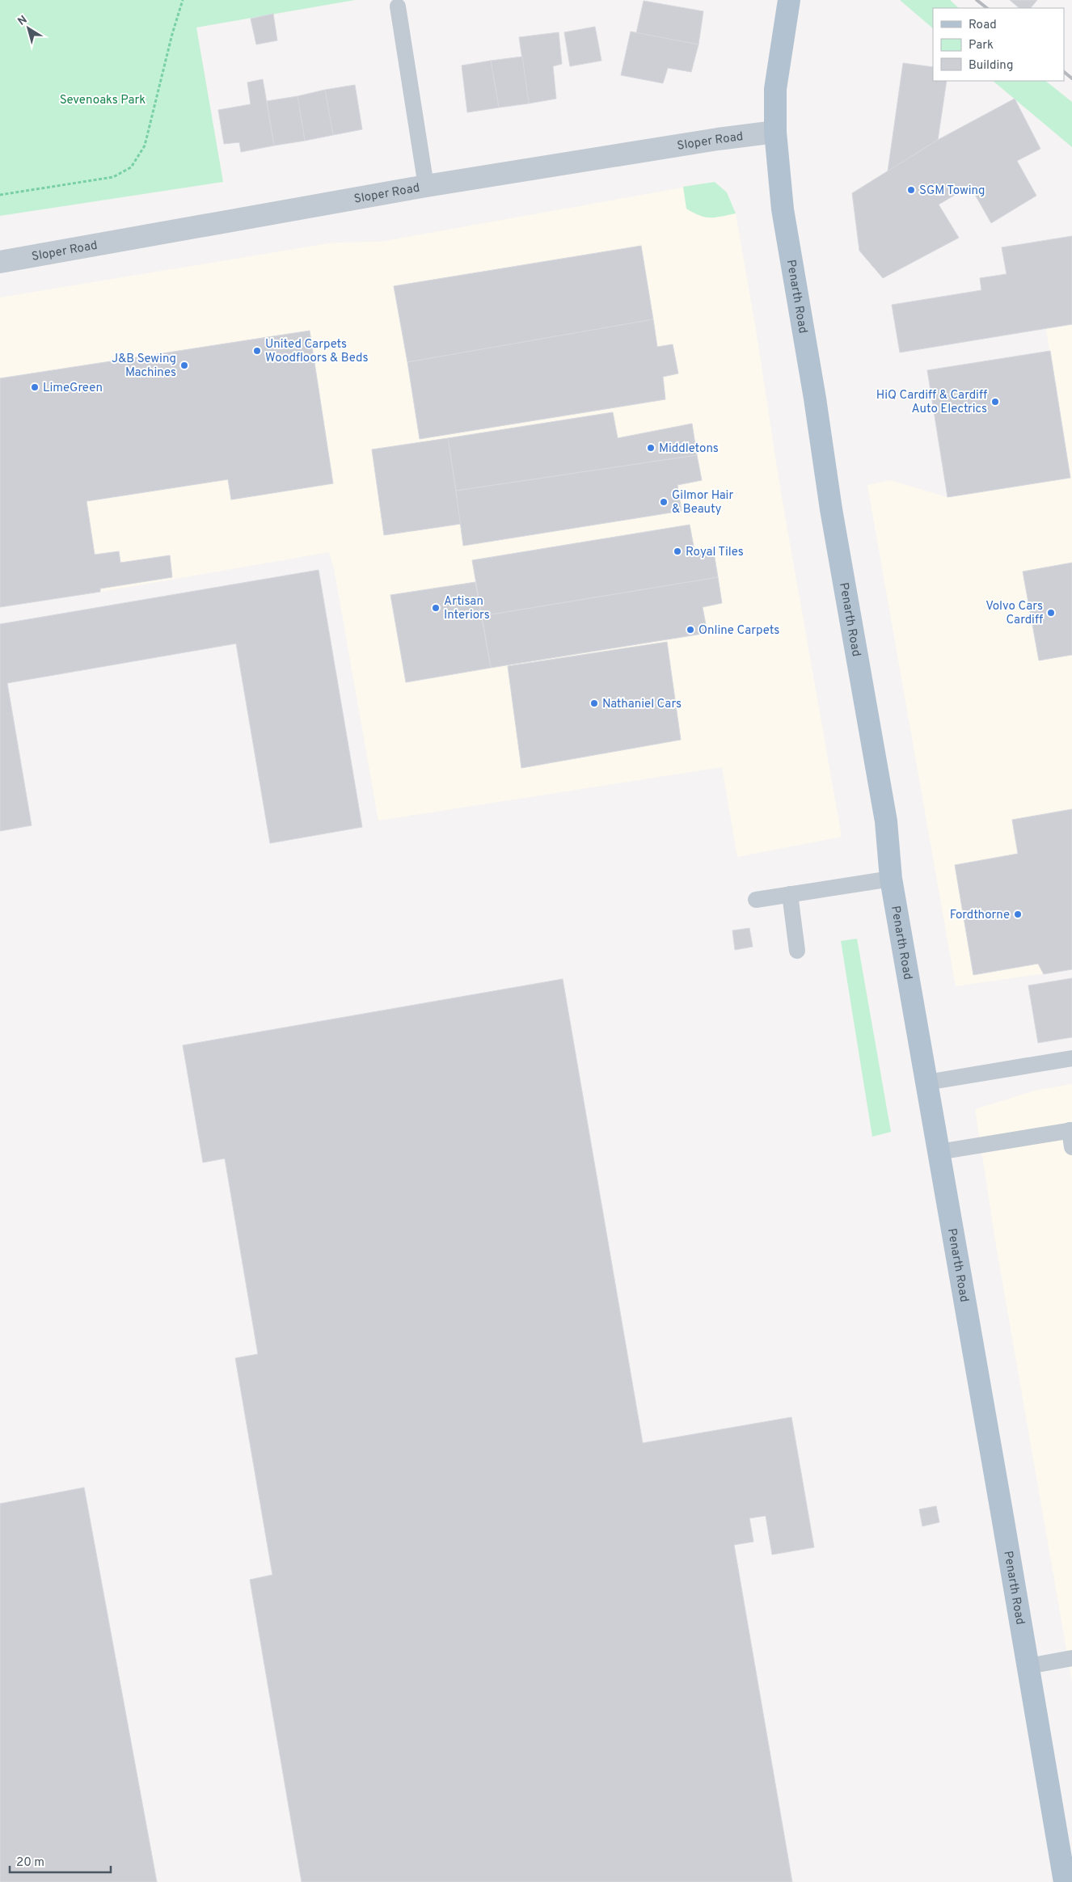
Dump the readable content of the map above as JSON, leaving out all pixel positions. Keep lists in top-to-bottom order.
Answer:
{
  "streets": {
    "main road": ["Penarth Road"],
    "street": ["Sloper Road"]
  },
  "crossings": [
    ["Sloper Road", "Penarth Road"]
  ],
  "parks": ["Sevenoaks Park"],
  "places": [
    "SGM Towing",
    "United Carpets Woodfloors & Beds",
    "J&B Sewing Machines",
    "LimeGreen",
    "HiQ Cardiff & Cardiff Auto Electrics",
    "Middletons",
    "Gilmor Hair & Beauty",
    "Royal Tiles",
    "Artisan Interiors",
    "Volvo Cars Cardiff",
    "Online Carpets",
    "Nathaniel Cars",
    "Fordthorne"
  ],
  "legend": ["Road", "Park", "Building"],
  "scale_bar": "20 m",
  "north": "top left"
}
